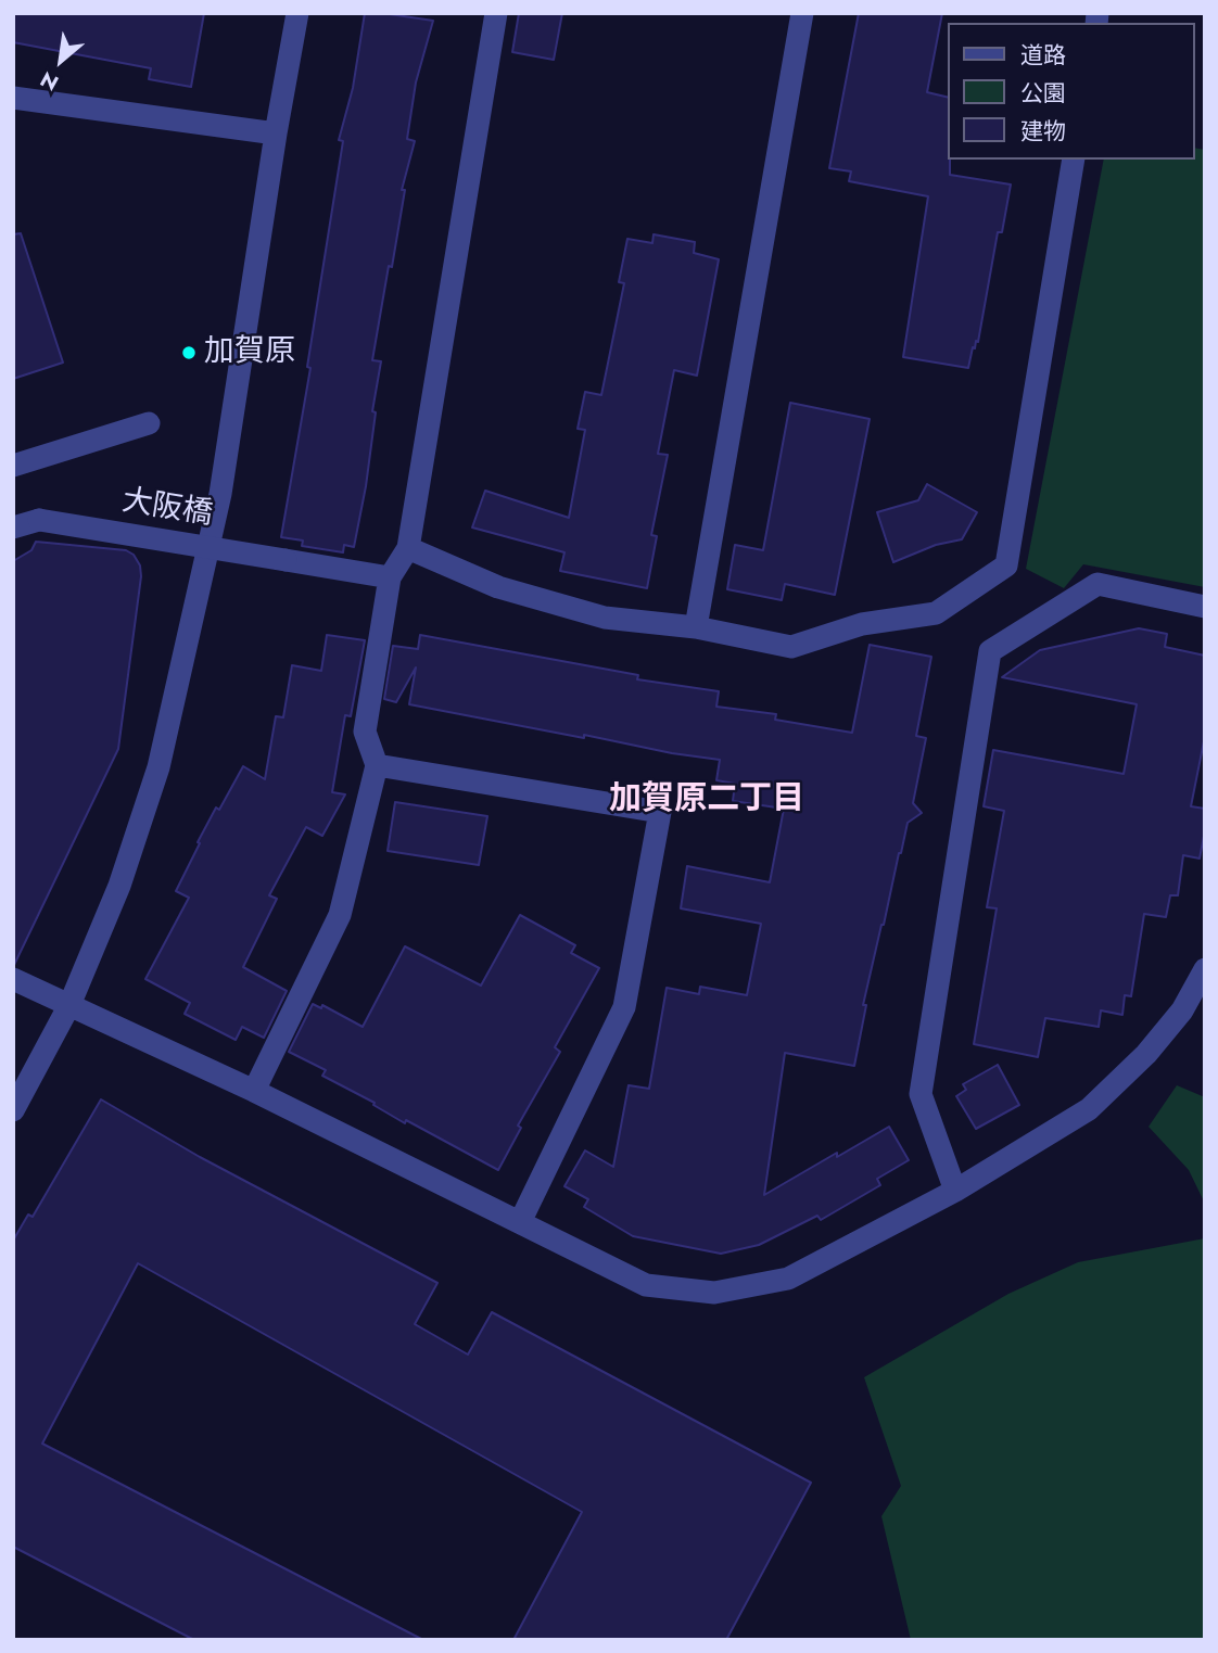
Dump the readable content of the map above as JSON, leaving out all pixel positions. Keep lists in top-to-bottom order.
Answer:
{
  "streets": {
    "street": ["大阪橋"]
  },
  "districts": ["加賀原二丁目"],
  "places": ["加賀原"],
  "legend": ["道路", "公園", "建物"],
  "north": "bottom left"
}
